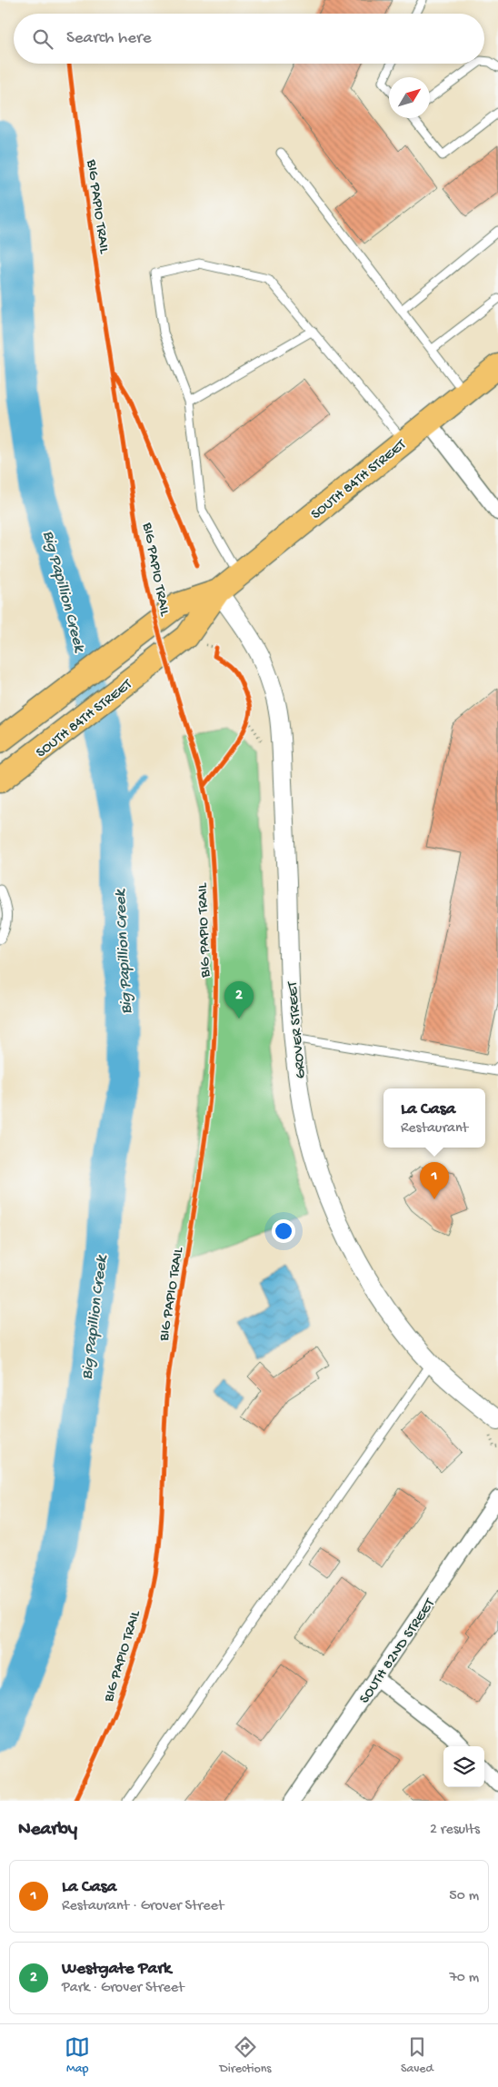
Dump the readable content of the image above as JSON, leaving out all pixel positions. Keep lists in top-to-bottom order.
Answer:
{
  "streets": {
    "main road": ["SOUTH 84TH STREET"],
    "street": ["GROVER STREET", "SOUTH 82ND STREET"],
    "cycle path": ["BIG PAPIO TRAIL"]
  },
  "crossings": [
    ["SOUTH 84TH STREET", "GROVER STREET"]
  ],
  "water": ["Big Papillion Creek"],
  "north": "top right",
  "page": {
    "search": "Search here",
    "pins": ["2", "1"],
    "popup": ["La Casa", "Restaurant"],
    "heading": ["Nearby", "2 results"],
    "list": [
      {
        "mark": "1",
        "name": "La Casa",
        "note": "Restaurant · Grover Street",
        "value": "50 m"
      },
      {
        "mark": "2",
        "name": "Westgate Park",
        "note": "Park · Grover Street",
        "value": "70 m"
      }
    ],
    "nav": ["Map", "Directions", "Saved"]
  }
}
